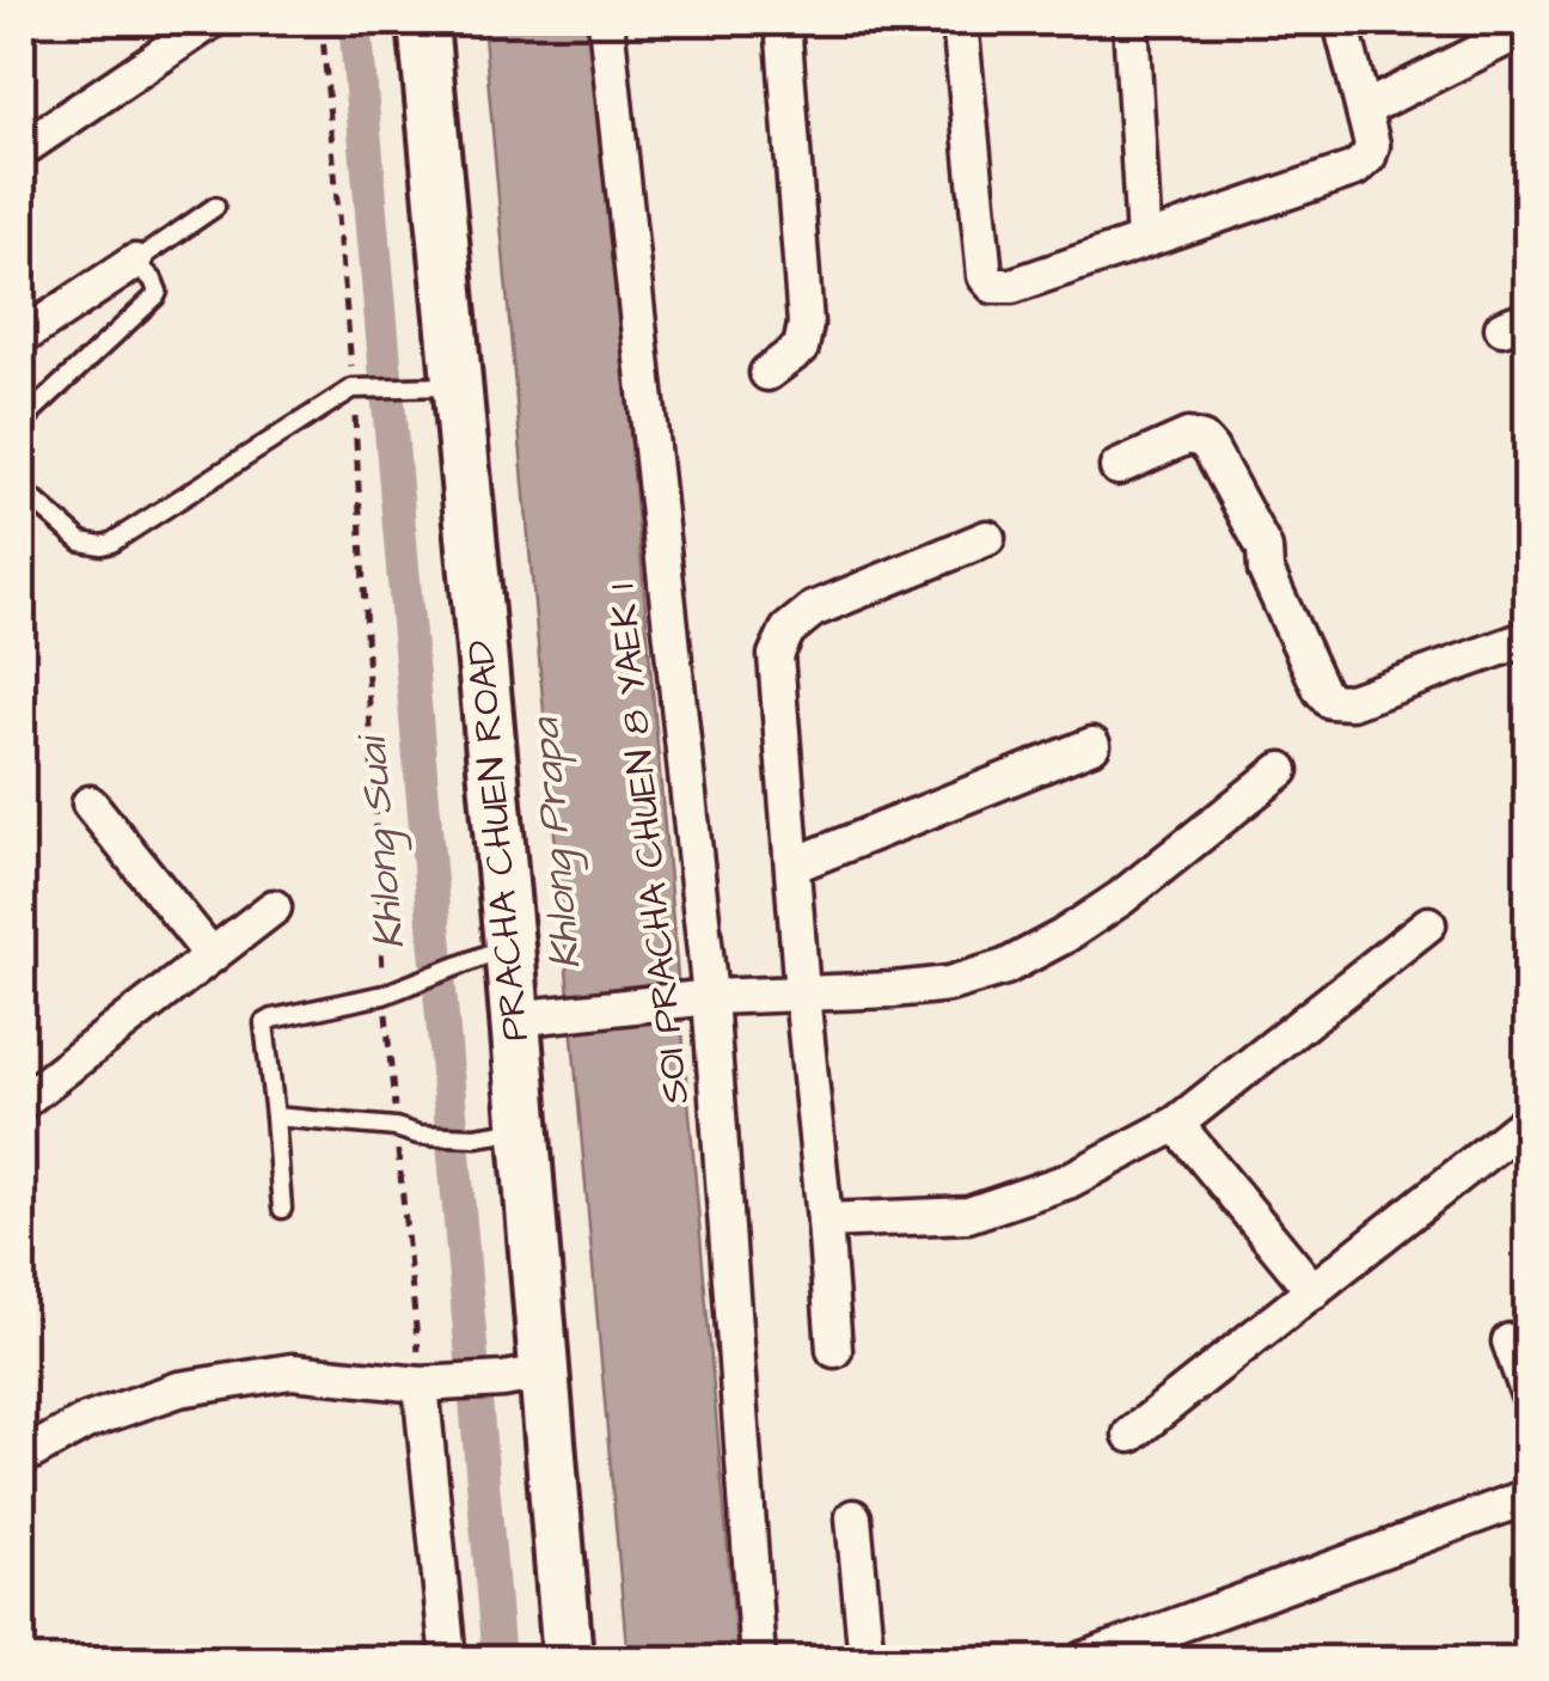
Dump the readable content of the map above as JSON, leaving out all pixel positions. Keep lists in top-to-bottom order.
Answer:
{
  "streets": {
    "main road": ["PRACHA CHUEN ROAD"],
    "street": ["SOI PRACHA CHUEN 8 YAEK 1"]
  },
  "water": ["Khlong Suai", "Khlong Prapa"]
}
